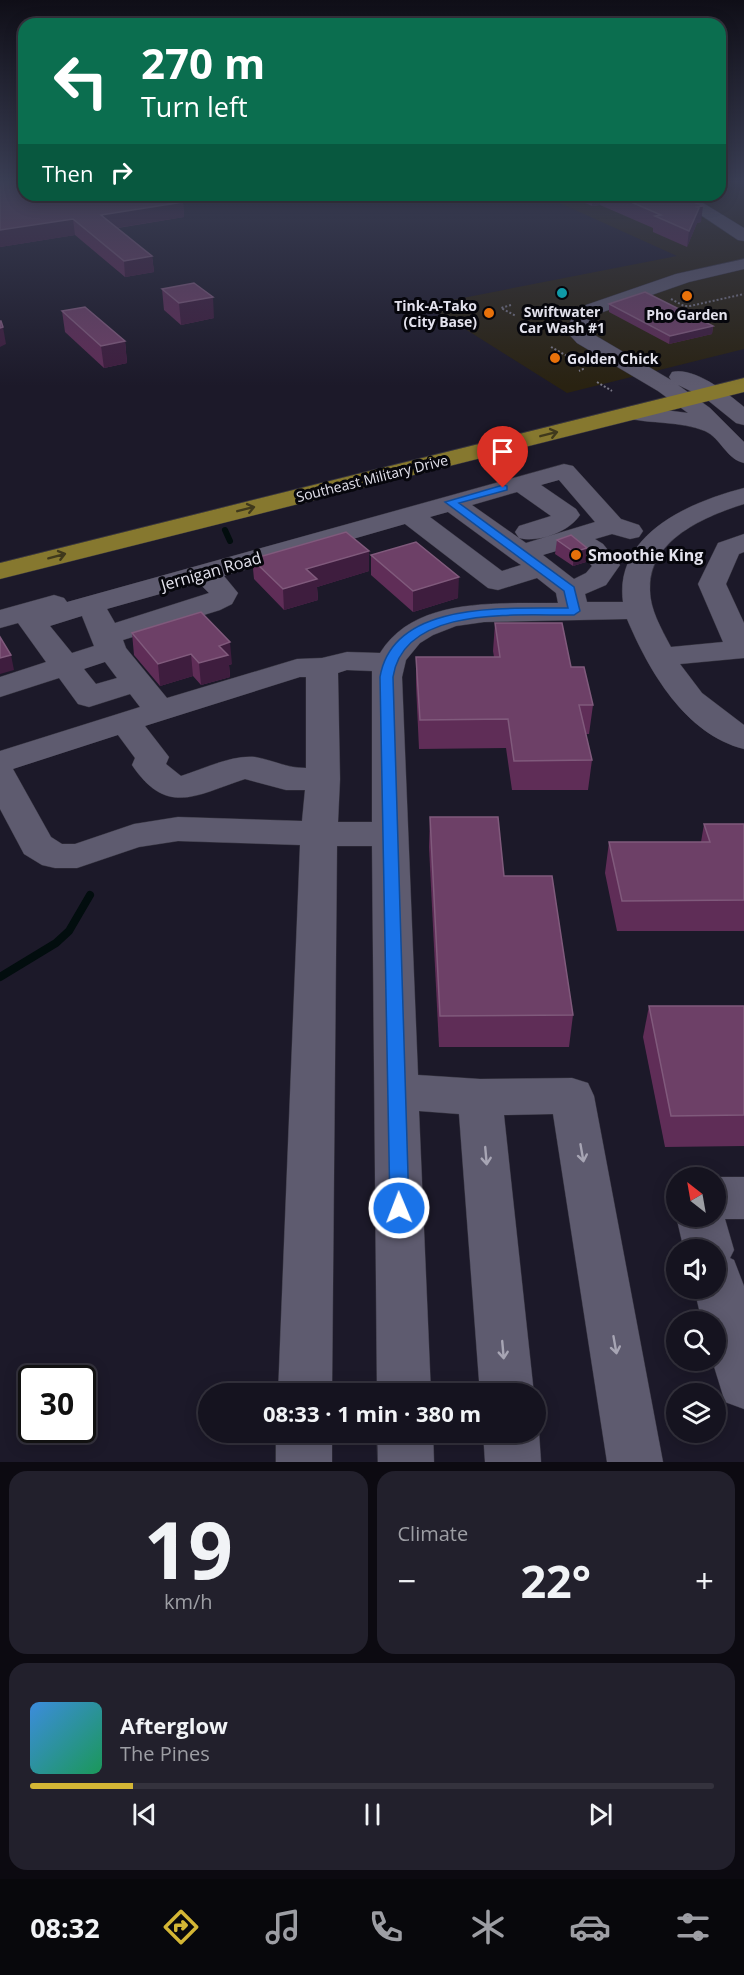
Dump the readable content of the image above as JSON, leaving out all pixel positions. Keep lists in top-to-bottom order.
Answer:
{
  "streets": {
    "main road": ["Southeast Military Drive"],
    "street": ["Jernigan Road"]
  },
  "places": [
    "Swiftwater Car Wash #1",
    "Pho Garden",
    "Tink-A-Tako (City Base)",
    "Golden Chick",
    "Smoothie King"
  ],
  "north": "top left",
  "page": {
    "turn": ["270 m", "Turn left"],
    "then": "Then",
    "limit": "30",
    "trip": "08:33 · 1 min · 380 m",
    "tile": [
      ["19", "km/h"],
      "Climate"
    ],
    "heat": ["−", "22°", "+"],
    "song": ["Afterglow", "The Pines"],
    "tabs": "08:32"
  }
}
